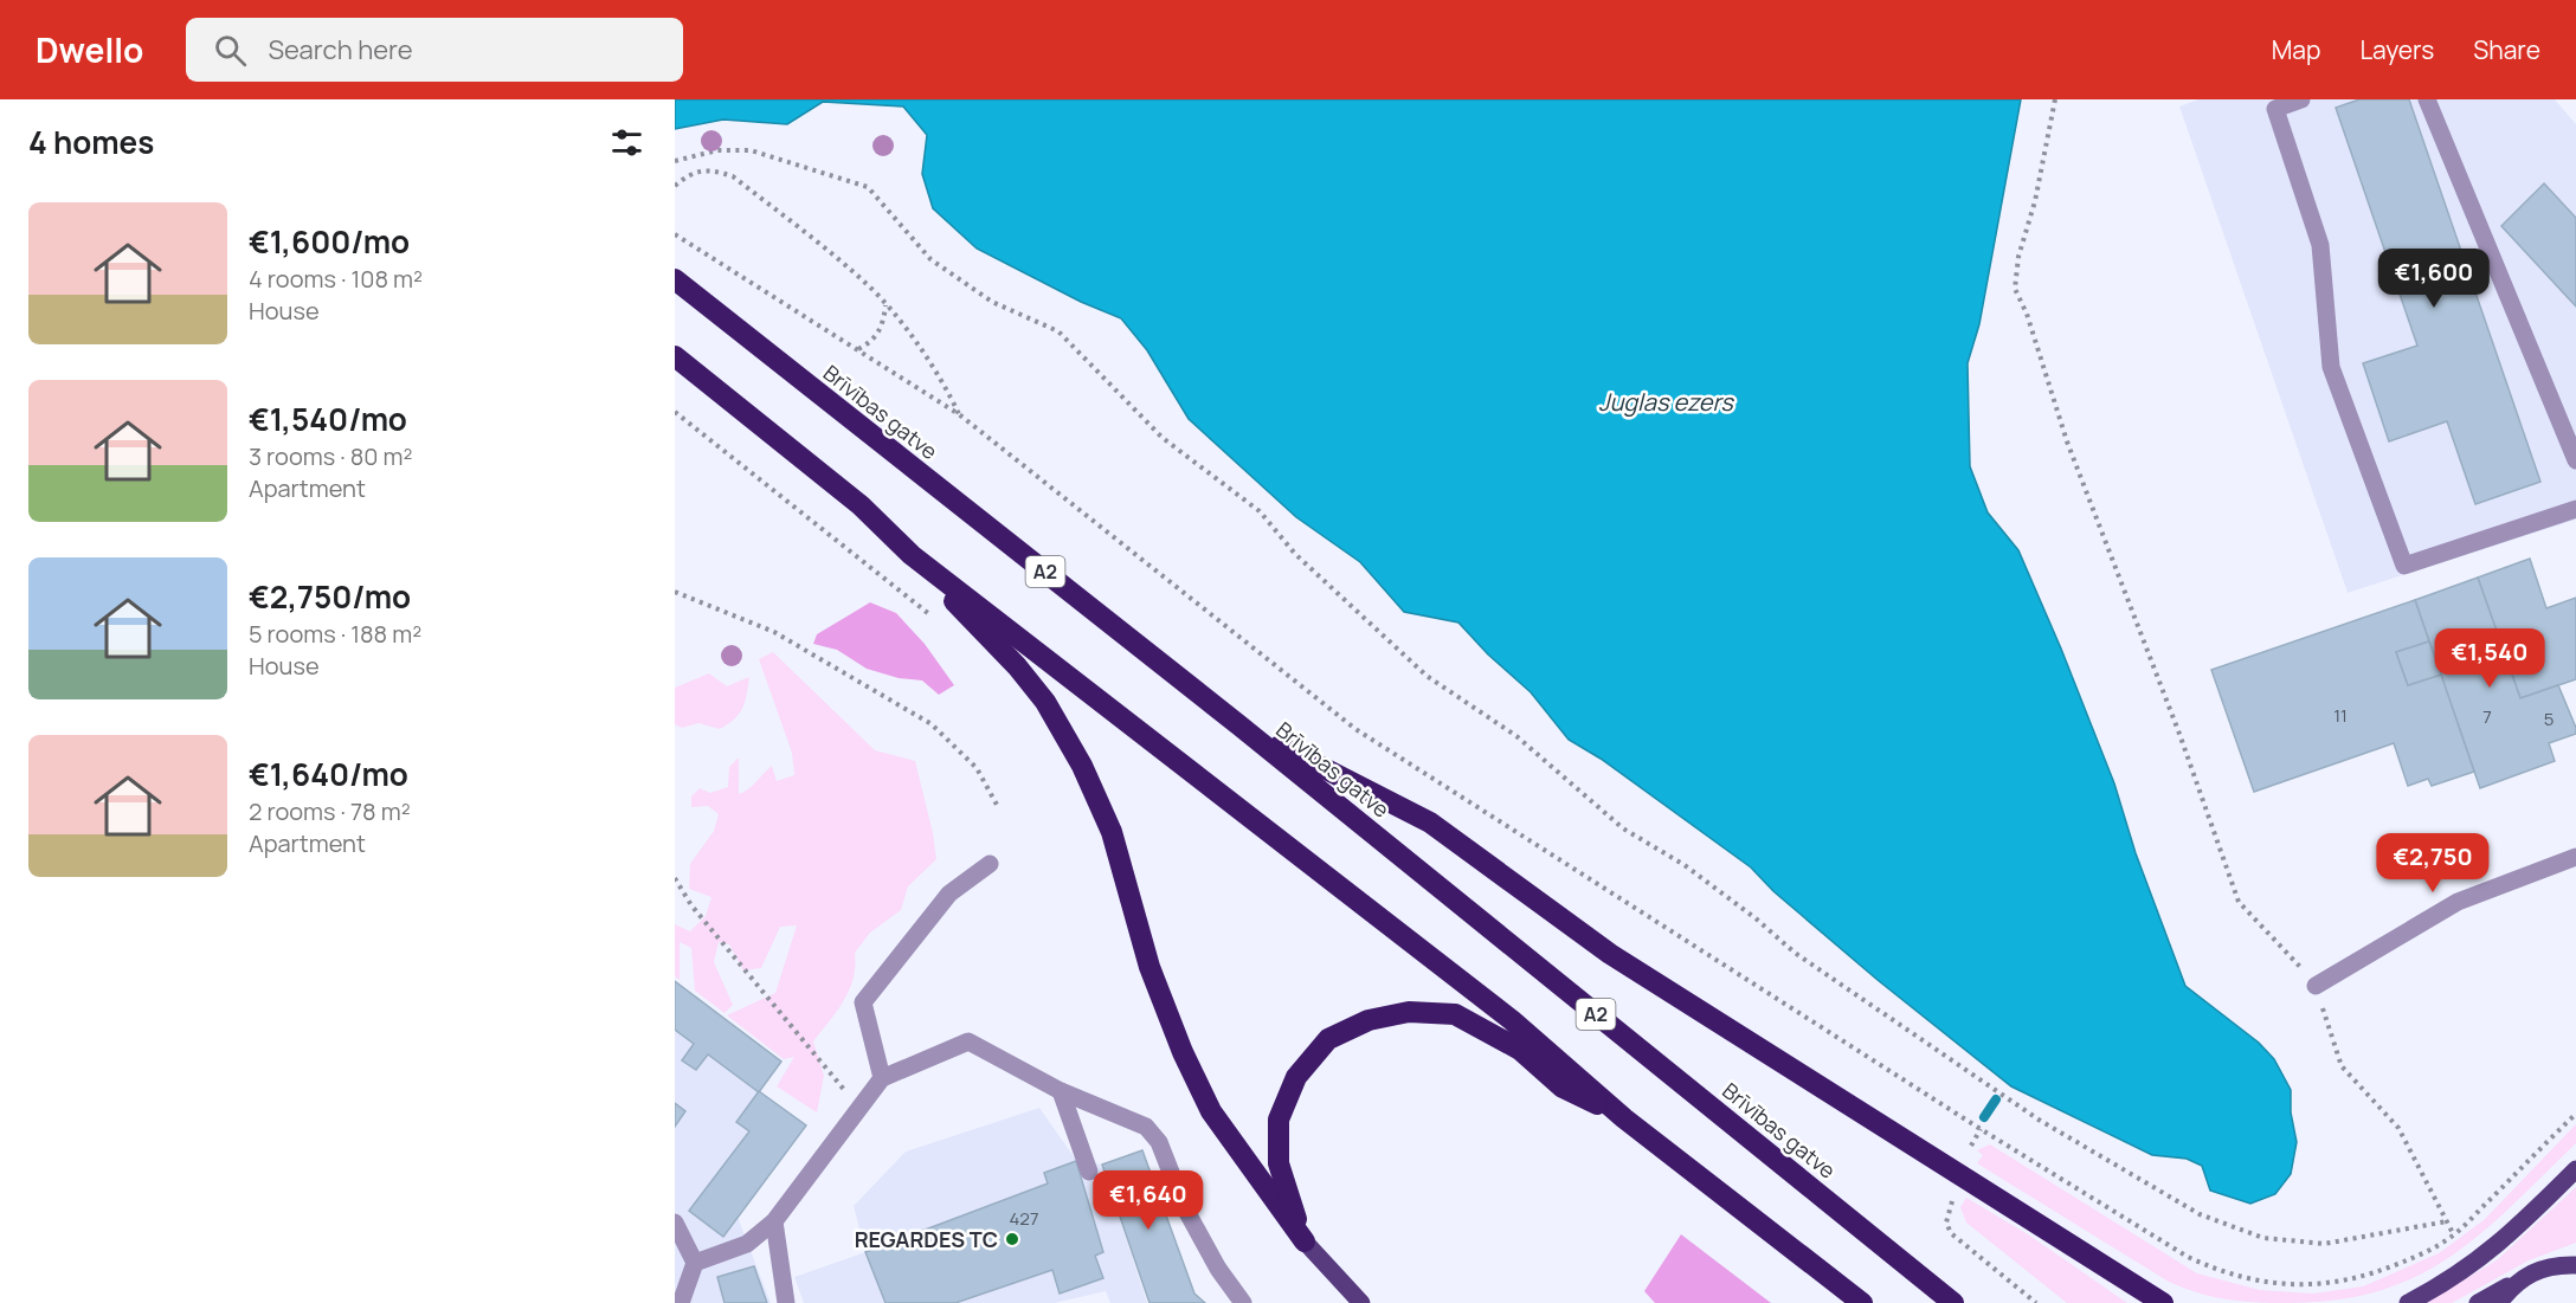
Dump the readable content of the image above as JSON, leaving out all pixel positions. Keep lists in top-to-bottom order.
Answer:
{
  "streets": {
    "highway": ["Brīvības gatve", "A2"]
  },
  "water": ["Juglas ezers"],
  "places": ["REGARDES TC"],
  "house_numbers": [
    "11",
    "7",
    "5",
    "427"
  ],
  "page": {
    "header": "Dwello",
    "search": "Search here",
    "nav": ["Map", "Layers", "Share"],
    "heading": "4 homes",
    "list": [
      {
        "name": "€1,600/mo",
        "note": "4 rooms · 108 m² · House"
      },
      {
        "name": "€1,540/mo",
        "note": "3 rooms · 80 m² · Apartment"
      },
      {
        "name": "€2,750/mo",
        "note": "5 rooms · 188 m² · House"
      },
      {
        "name": "€1,640/mo",
        "note": "2 rooms · 78 m² · Apartment"
      }
    ],
    "price": [
      "€1,600",
      "€1,540",
      "€2,750",
      "€1,640"
    ]
  }
}
